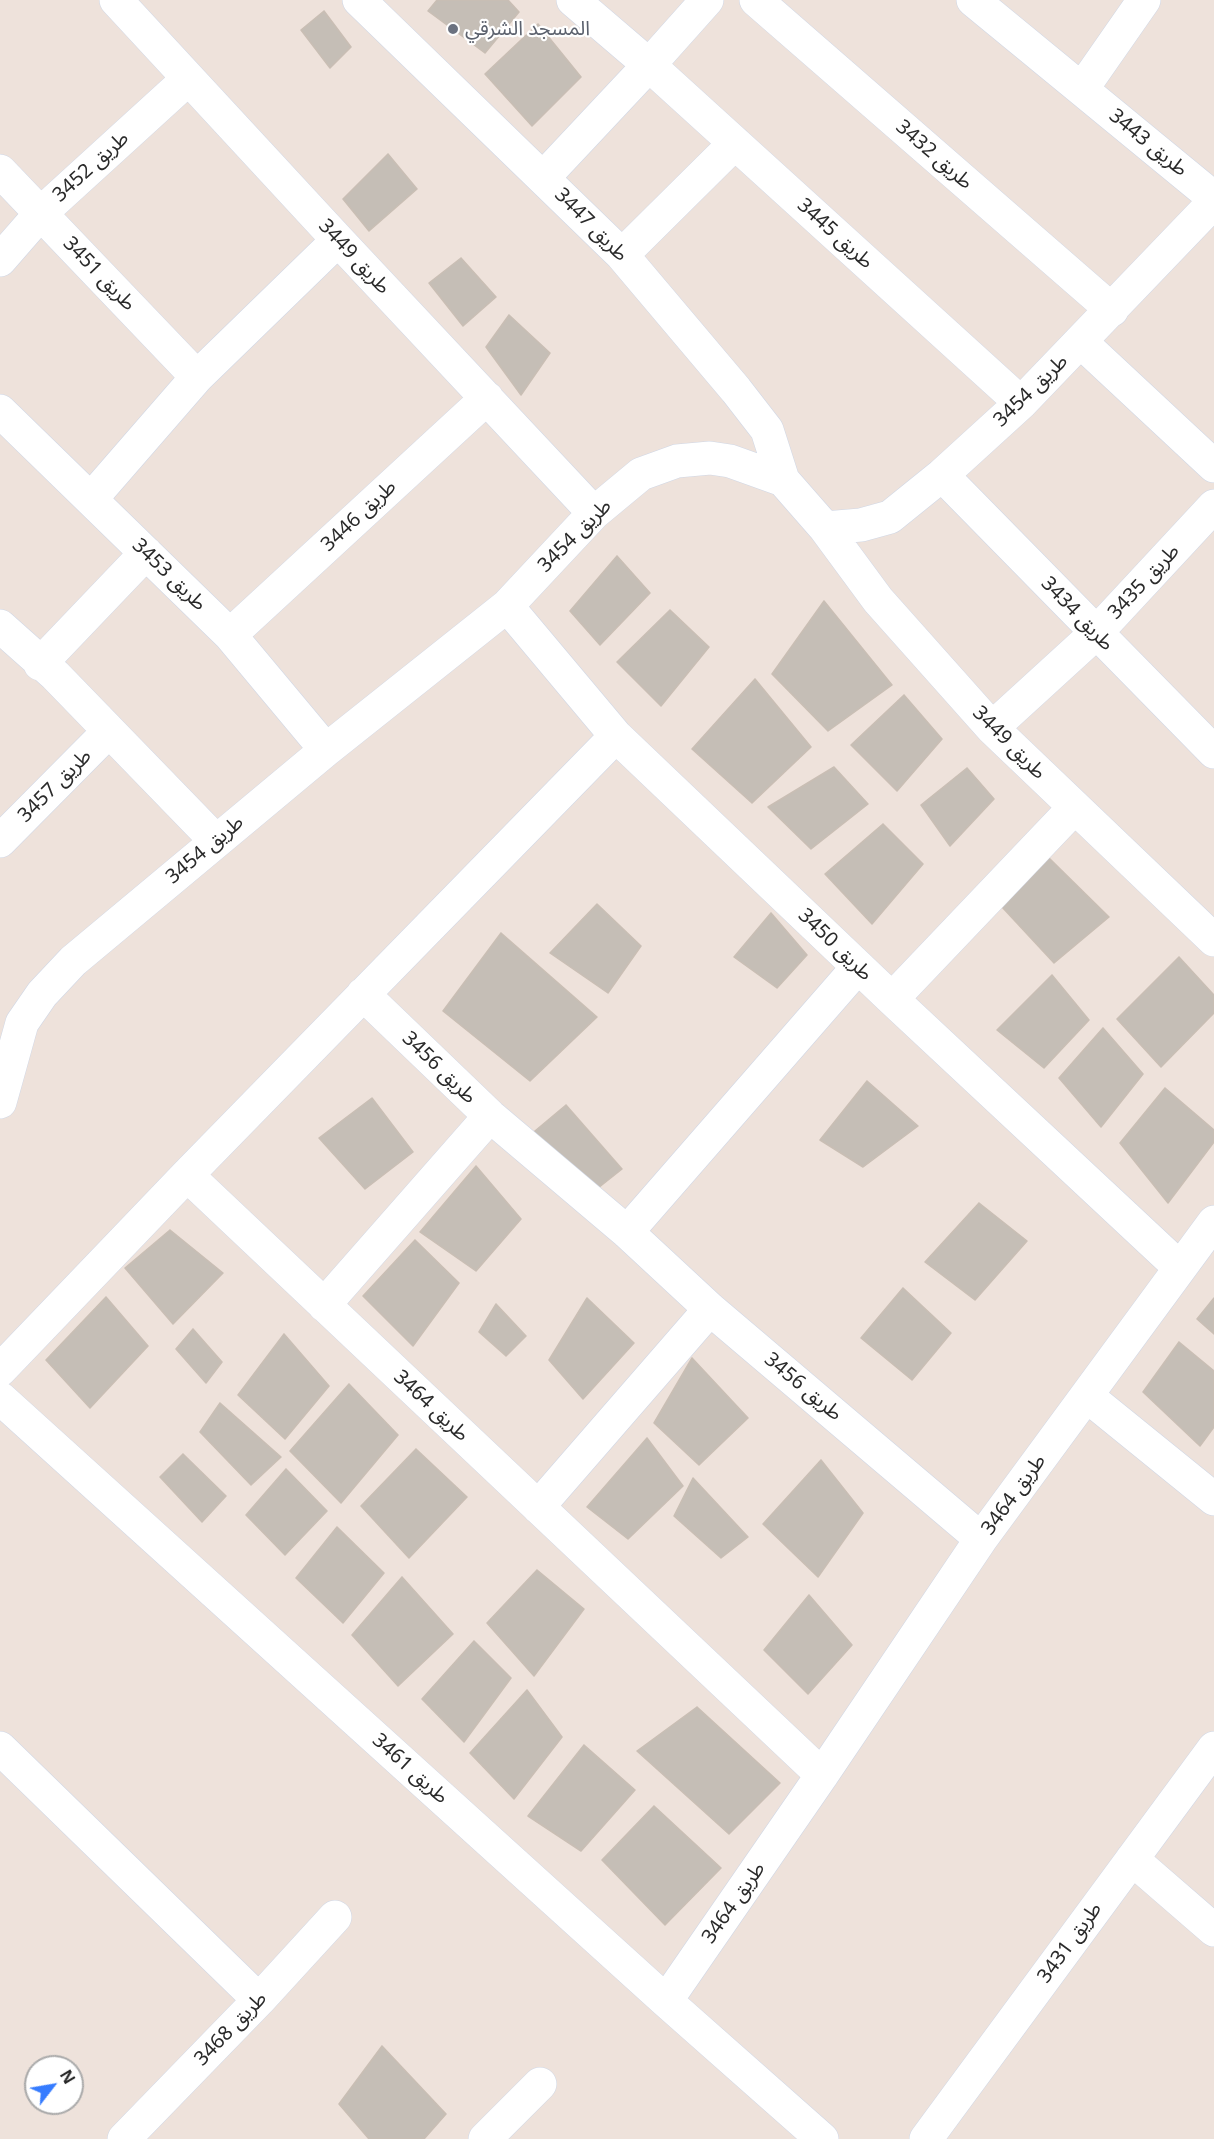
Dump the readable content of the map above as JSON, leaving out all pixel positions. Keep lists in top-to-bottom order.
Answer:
{
  "streets": {
    "street": [
      "طريق 3443",
      "طريق 3432",
      "طريق 3452",
      "طريق 3447",
      "طريق 3445",
      "طريق 3449",
      "طريق 3451",
      "طريق 3454",
      "طريق 3446",
      "طريق 3453",
      "طريق 3435",
      "طريق 3434",
      "طريق 3457",
      "طريق 3450",
      "طريق 3456",
      "طريق 3464",
      "طريق 3461",
      "طريق 3431",
      "طريق 3468"
    ]
  },
  "crossings": [
    ["طريق 3443", "طريق 3454"],
    ["طريق 3432", "طريق 3454"],
    ["طريق 3452", "طريق 3449"],
    ["طريق 3452", "طريق 3451"],
    ["طريق 3447", "طريق 3454"],
    ["طريق 3445", "طريق 3454"],
    ["طريق 3449", "طريق 3454"],
    ["طريق 3449", "طريق 3446"],
    ["طريق 3449", "طريق 3435"],
    ["طريق 3454", "طريق 3453"],
    ["طريق 3454", "طريق 3434"],
    ["طريق 3454", "طريق 3450"],
    ["طريق 3446", "طريق 3453"],
    ["طريق 3435", "طريق 3434"],
    ["طريق 3450", "طريق 3464"],
    ["طريق 3456", "طريق 3464"],
    ["طريق 3464", "طريق 3461"]
  ],
  "places": ["المسجد الشرقي"],
  "north": "top right"
}
